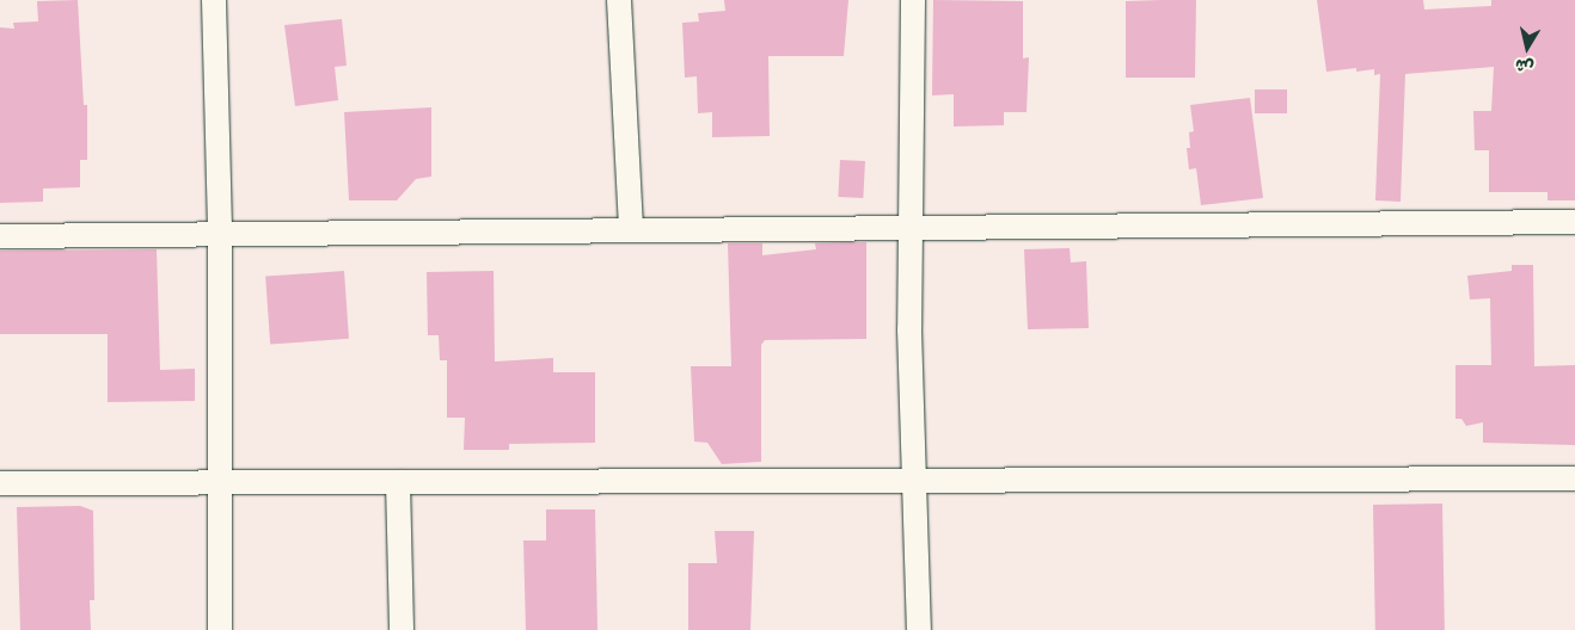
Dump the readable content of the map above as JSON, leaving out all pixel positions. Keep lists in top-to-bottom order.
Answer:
{
  "north": "bottom"
}
